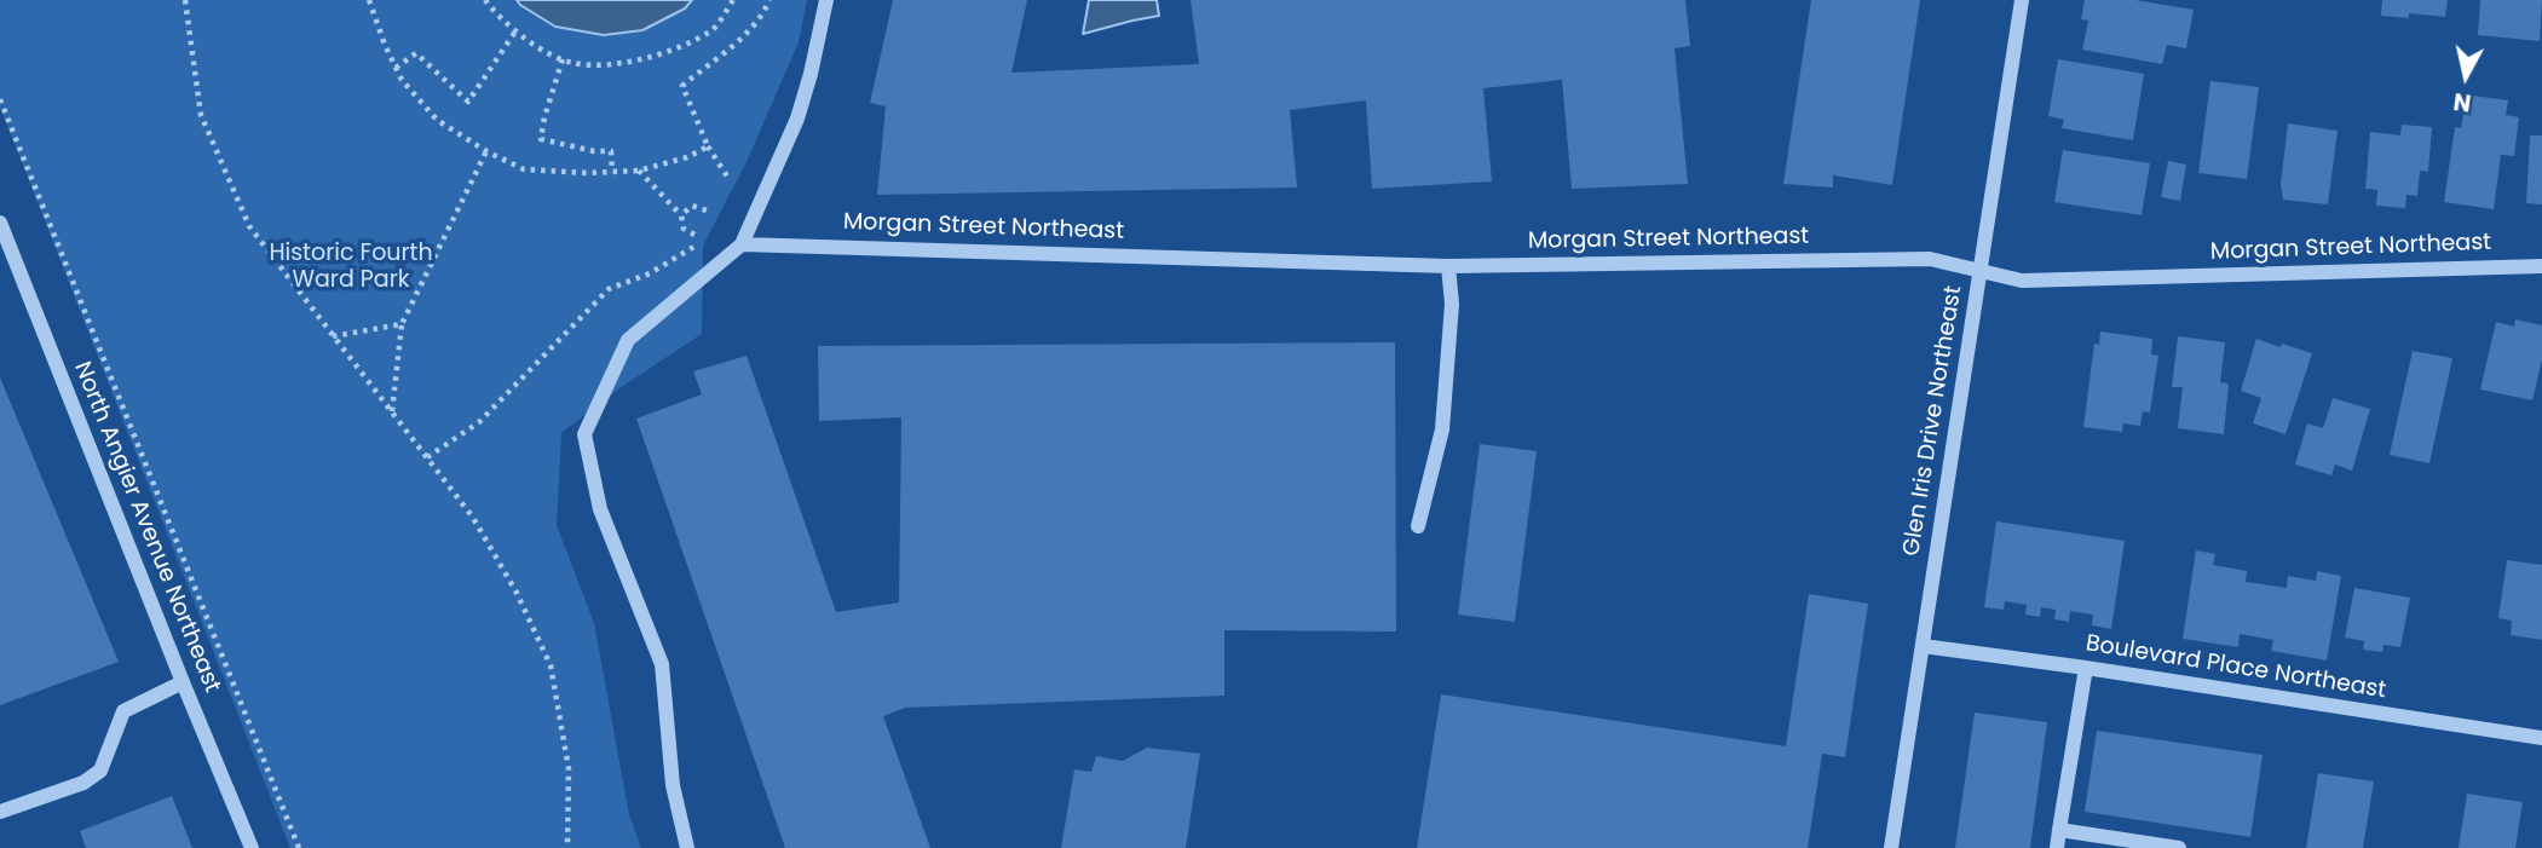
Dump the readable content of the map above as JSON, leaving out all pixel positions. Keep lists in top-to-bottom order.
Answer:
{
  "streets": {
    "street": [
      "Morgan Street Northeast",
      "Glen Iris Drive Northeast",
      "North Angier Avenue Northeast",
      "Boulevard Place Northeast"
    ]
  },
  "crossings": [
    ["Morgan Street Northeast", "Glen Iris Drive Northeast"],
    ["Glen Iris Drive Northeast", "Boulevard Place Northeast"]
  ],
  "parks": ["Historic Fourth Ward Park"],
  "north": "bottom"
}
